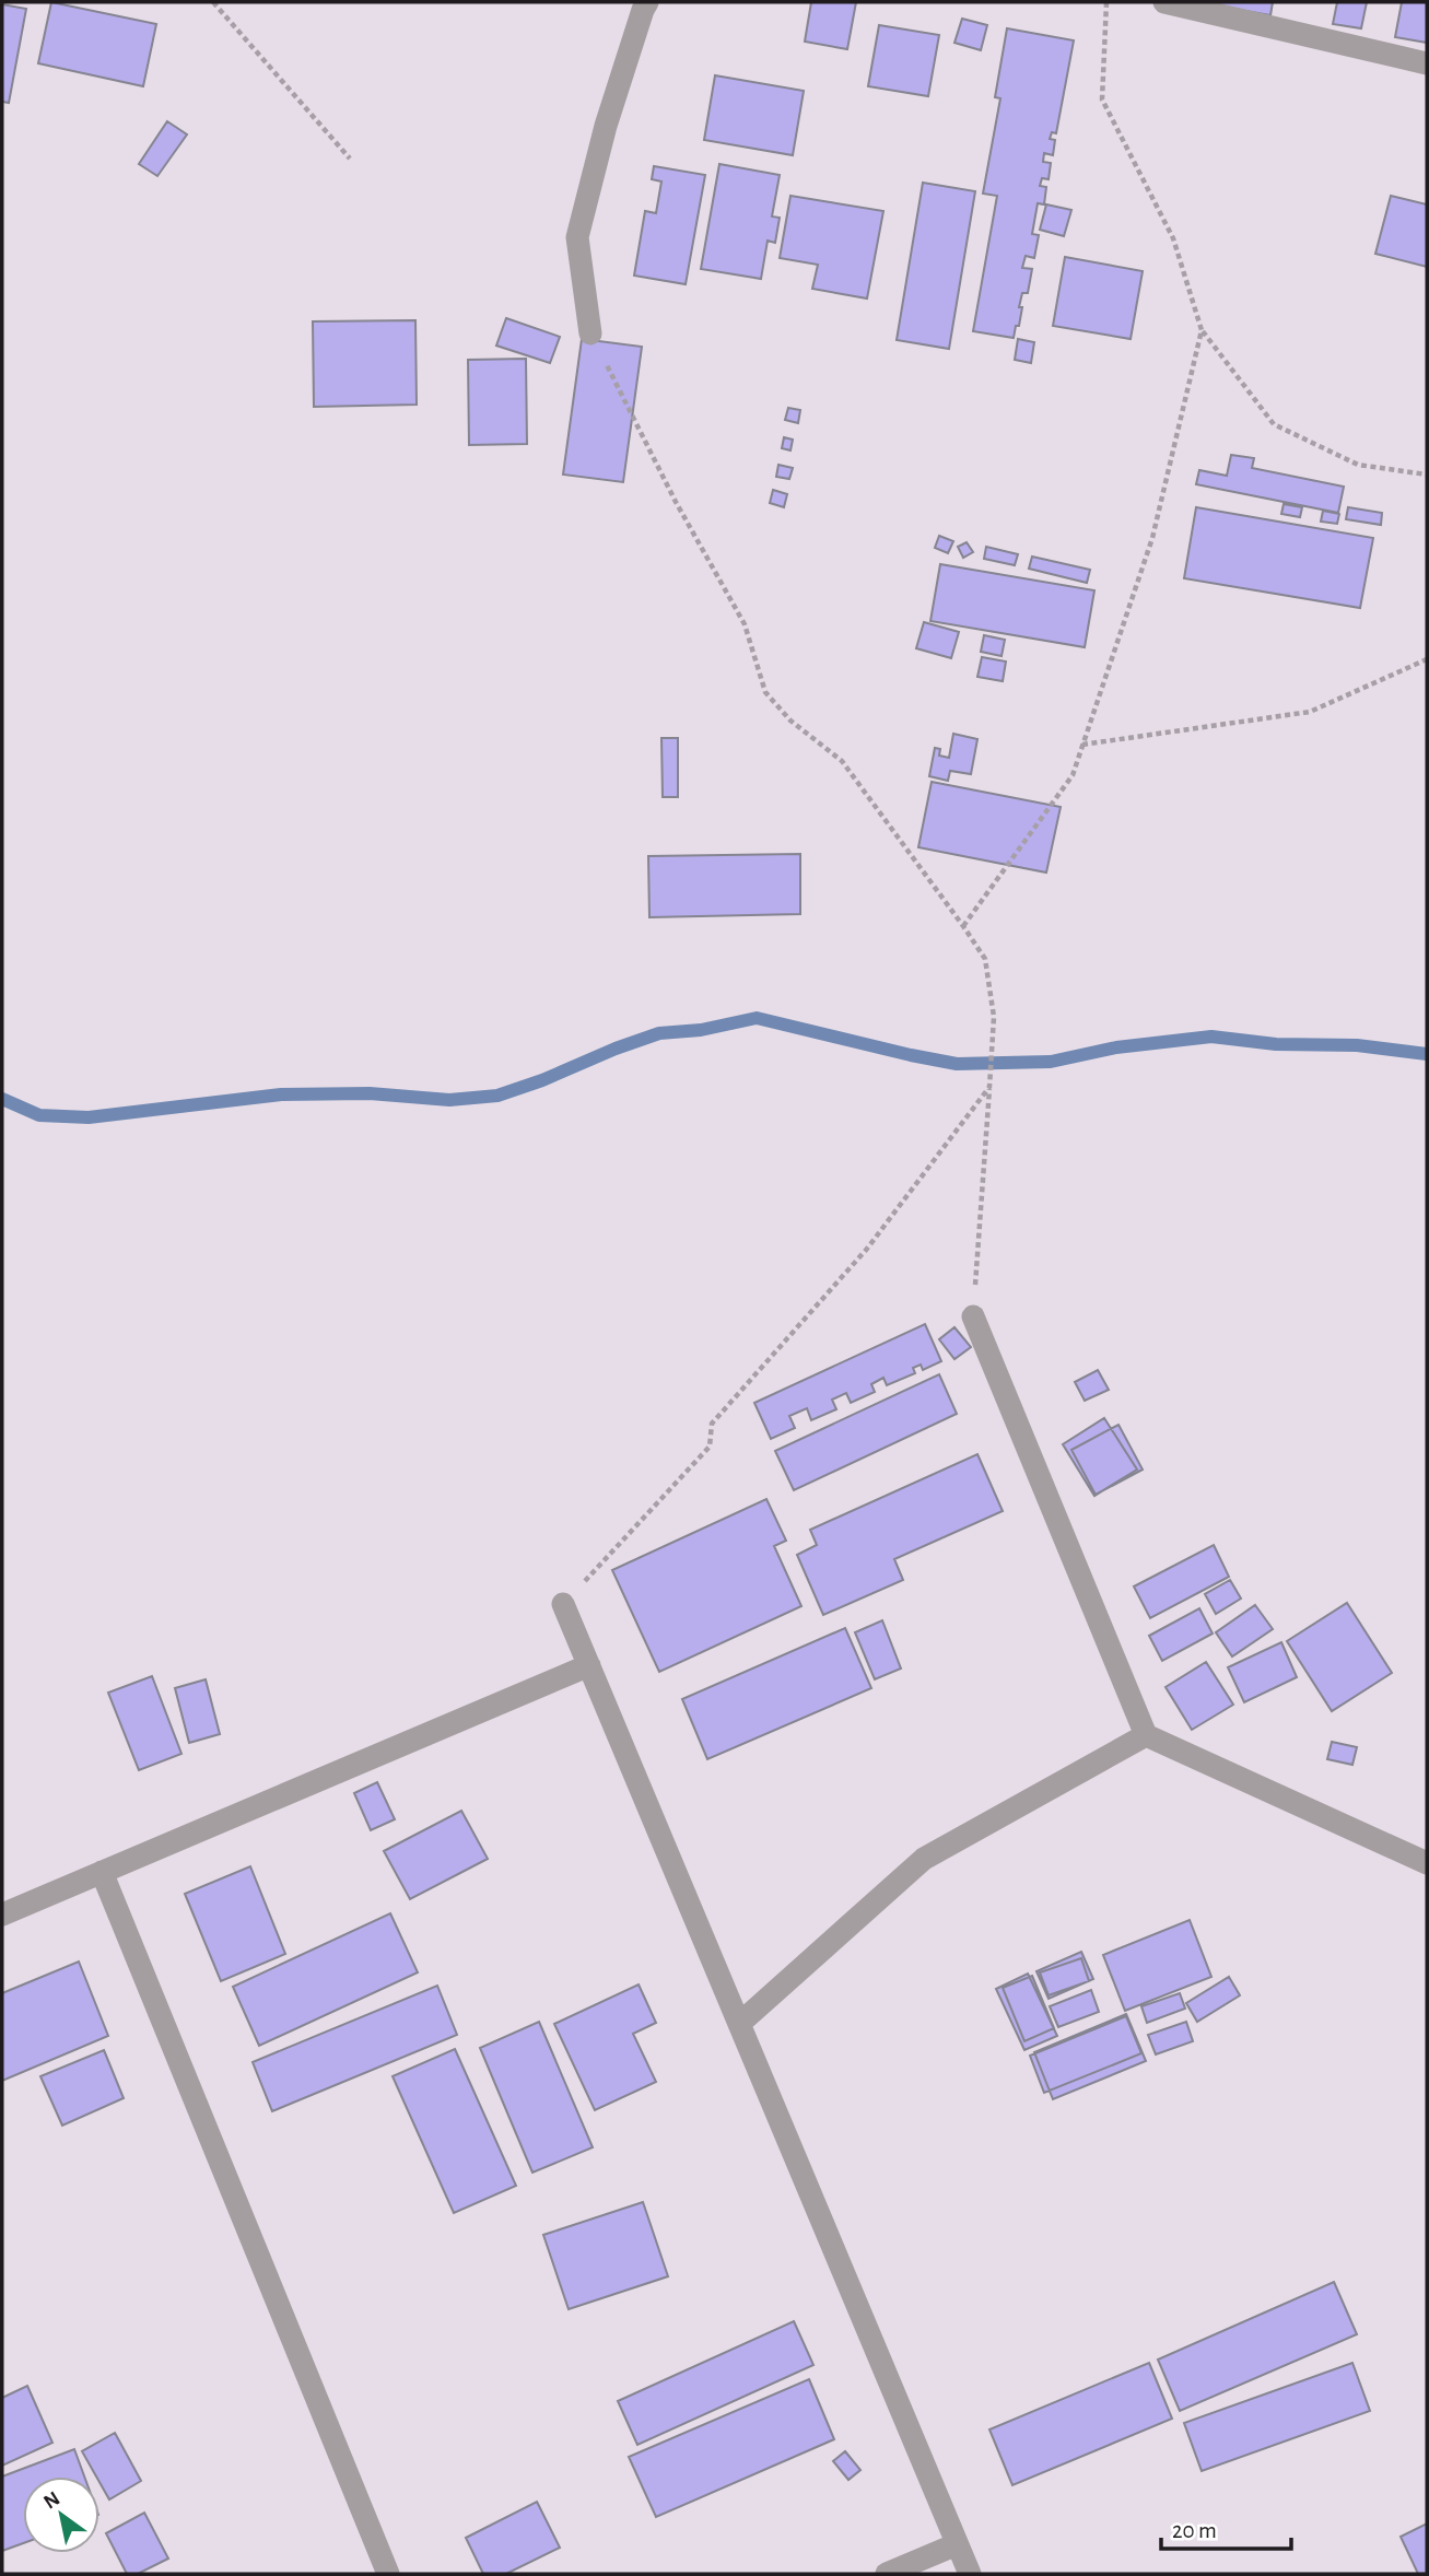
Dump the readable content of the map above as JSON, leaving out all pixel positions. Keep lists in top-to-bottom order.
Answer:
{
  "scale_bar": "20 m",
  "north": "top left"
}
